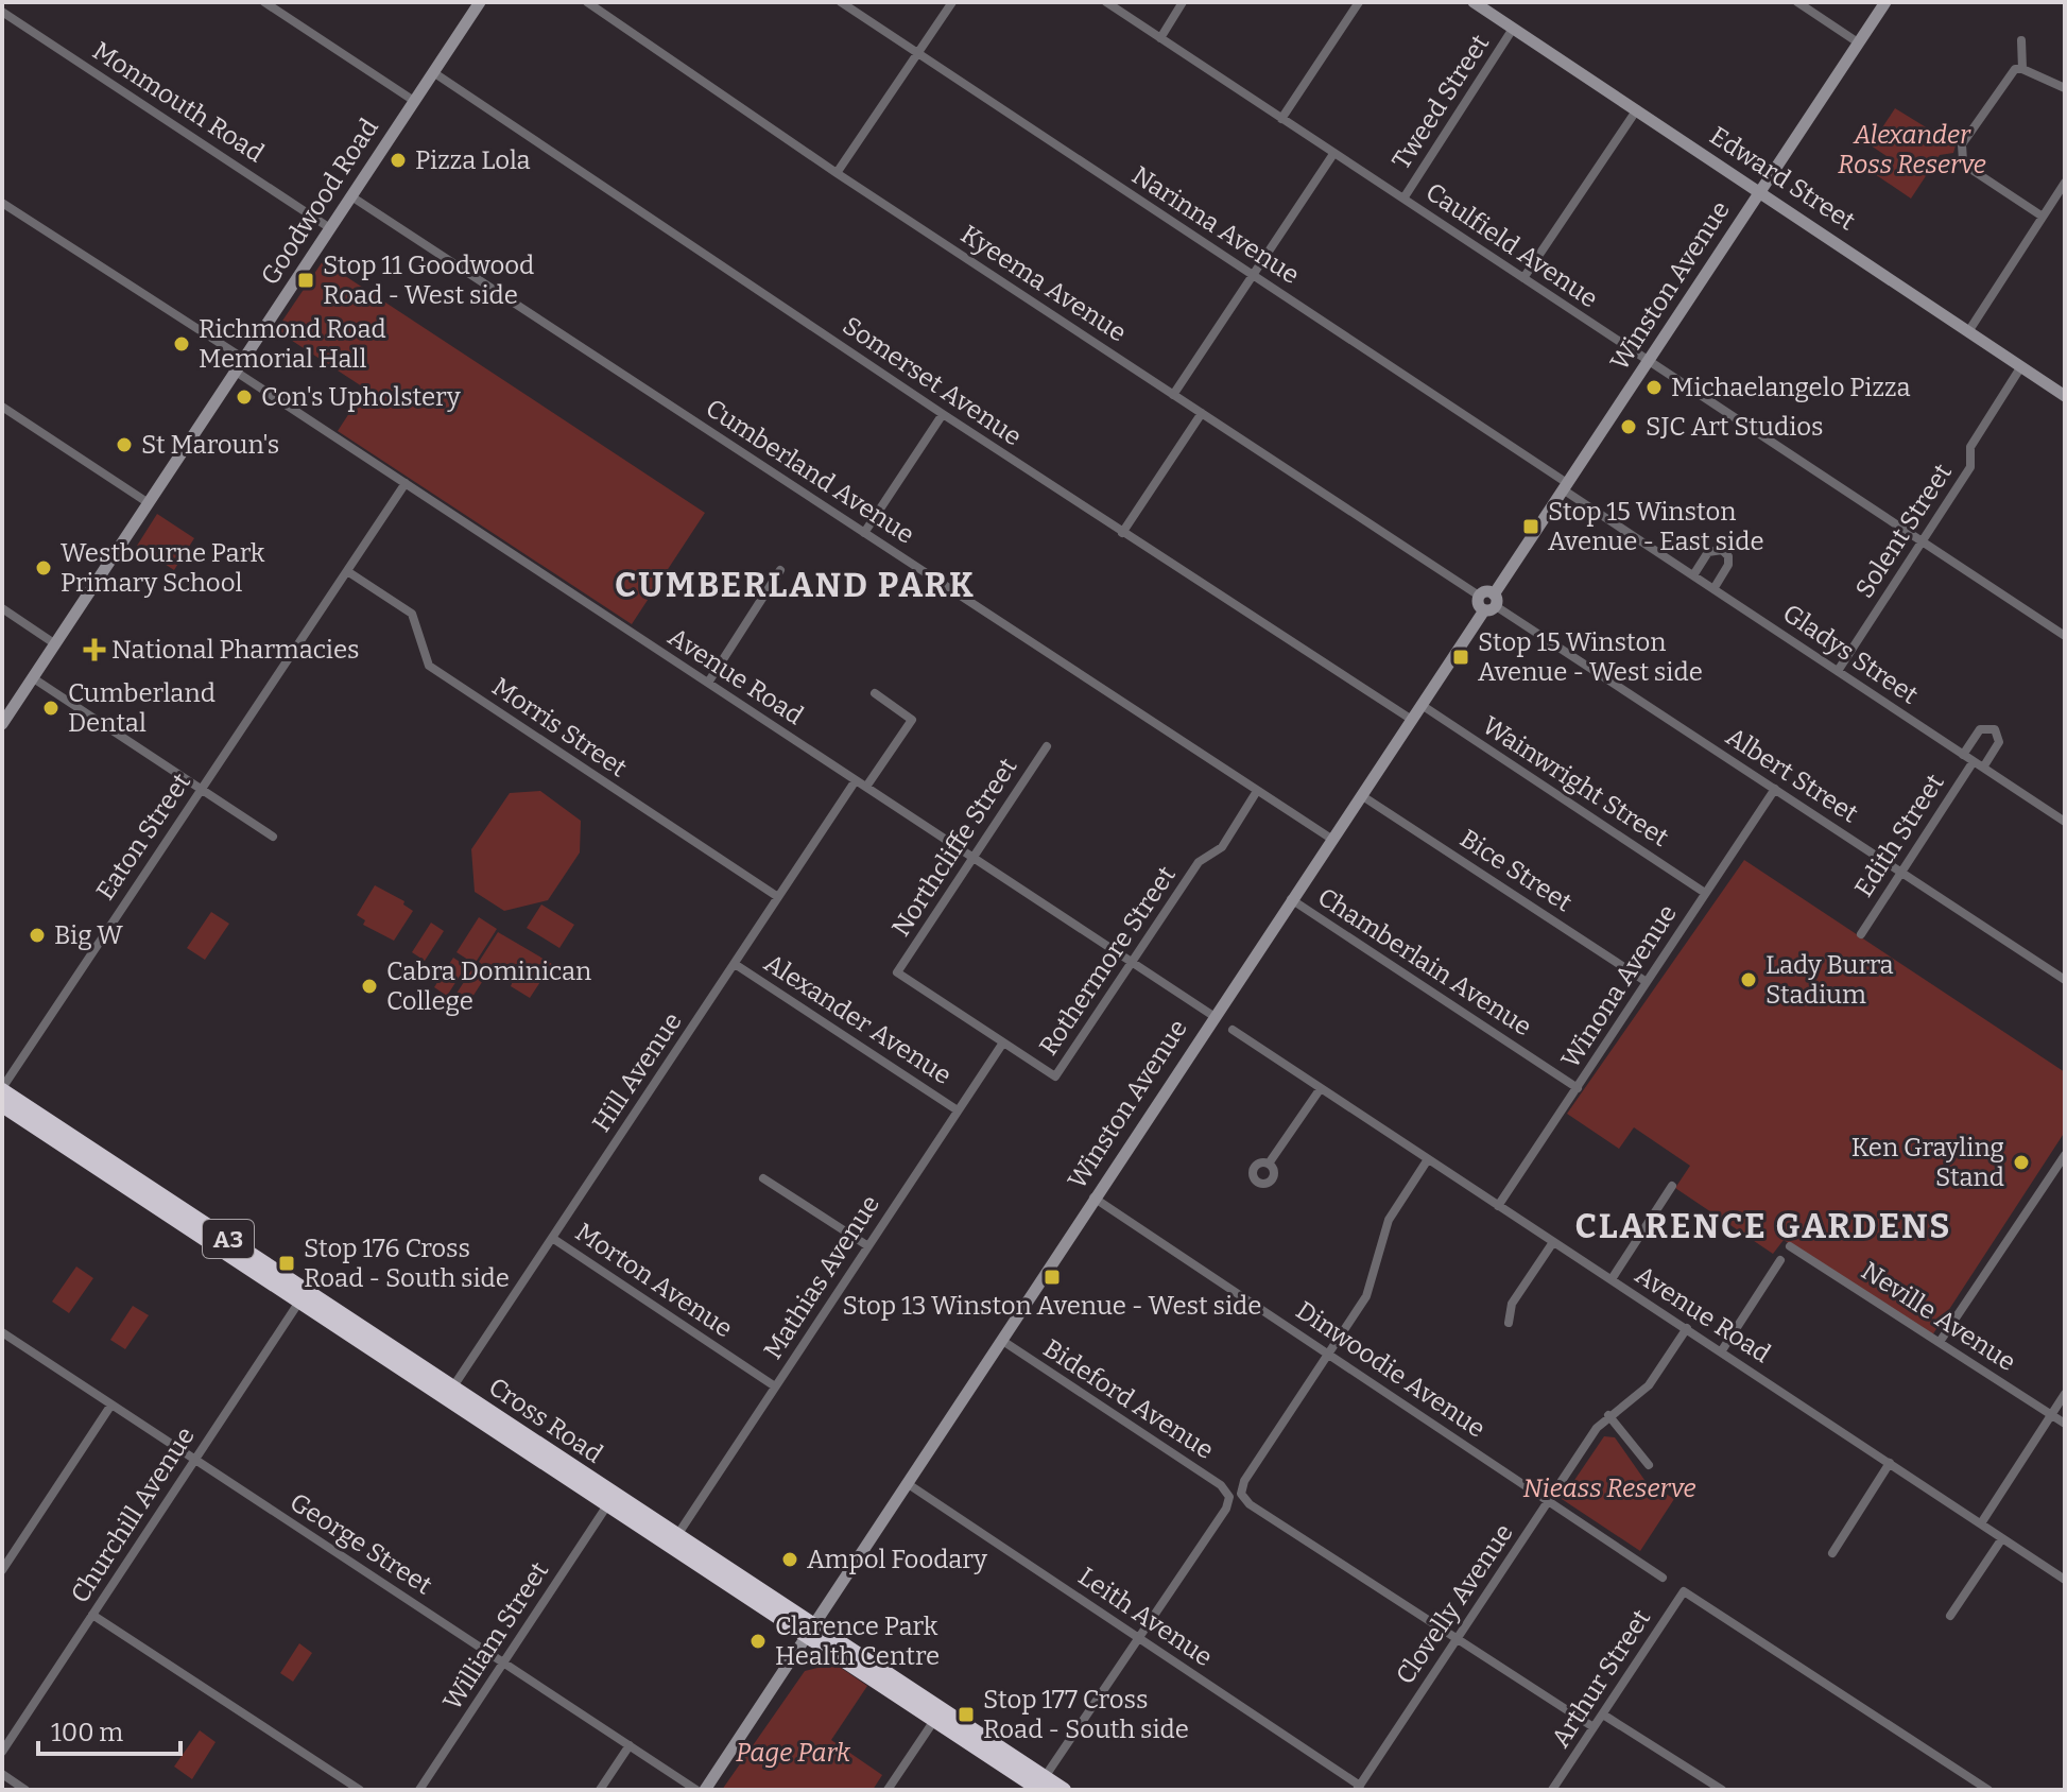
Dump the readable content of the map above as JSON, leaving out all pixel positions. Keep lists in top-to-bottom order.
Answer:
{
  "streets": {
    "highway": ["A3", "Cross Road"],
    "street": [
      "Monmouth Road",
      "Tweed Street",
      "Edward Street",
      "Goodwood Road",
      "Narinna Avenue",
      "Caulfield Avenue",
      "Kyeema Avenue",
      "Winston Avenue",
      "Somerset Avenue",
      "Cumberland Avenue",
      "Solent Street",
      "Gladys Street",
      "Avenue Road",
      "Morris Street",
      "Albert Street",
      "Wainwright Street",
      "Edith Street",
      "Eaton Street",
      "Northcliffe Street",
      "Bice Street",
      "Rothermore Street",
      "Chamberlain Avenue",
      "Winona Avenue",
      "Alexander Avenue",
      "Hill Avenue",
      "Mathias Avenue",
      "Morton Avenue",
      "Neville Avenue",
      "Dinwoodie Avenue",
      "Bideford Avenue",
      "Churchill Avenue",
      "George Street",
      "Clovelly Avenue",
      "Leith Avenue",
      "William Street",
      "Arthur Street"
    ]
  },
  "crossings": [
    ["Monmouth Road", "Goodwood Road"],
    ["Tweed Street", "Edward Street"],
    ["Tweed Street", "Caulfield Avenue"],
    ["Edward Street", "Winston Avenue"],
    ["Edward Street", "Solent Street"],
    ["Goodwood Road", "Somerset Avenue"],
    ["Goodwood Road", "Cumberland Avenue"],
    ["Goodwood Road", "Avenue Road"],
    ["Narinna Avenue", "Winston Avenue"],
    ["Narinna Avenue", "Gladys Street"],
    ["Caulfield Avenue", "Winston Avenue"],
    ["Caulfield Avenue", "Solent Street"],
    ["Winston Avenue", "Somerset Avenue"],
    ["Winston Avenue", "Cumberland Avenue"],
    ["Winston Avenue", "Gladys Street"],
    ["Winston Avenue", "Avenue Road"],
    ["Winston Avenue", "Albert Street"],
    ["Winston Avenue", "Wainwright Street"],
    ["Winston Avenue", "Bice Street"],
    ["Winston Avenue", "Chamberlain Avenue"],
    ["Winston Avenue", "Dinwoodie Avenue"],
    ["Winston Avenue", "Bideford Avenue"],
    ["Winston Avenue", "Cross Road"],
    ["Winston Avenue", "Leith Avenue"],
    ["Cumberland Avenue", "Rothermore Street"],
    ["Solent Street", "Gladys Street"],
    ["Gladys Street", "Edith Street"],
    ["Avenue Road", "Eaton Street"],
    ["Avenue Road", "Northcliffe Street"],
    ["Avenue Road", "Rothermore Street"],
    ["Avenue Road", "Winona Avenue"],
    ["Avenue Road", "Hill Avenue"],
    ["Avenue Road", "Clovelly Avenue"],
    ["Morris Street", "Eaton Street"],
    ["Morris Street", "Hill Avenue"],
    ["Albert Street", "Edith Street"],
    ["Albert Street", "Winona Avenue"],
    ["Wainwright Street", "Winona Avenue"],
    ["Eaton Street", "Cross Road"],
    ["Northcliffe Street", "Rothermore Street"],
    ["Northcliffe Street", "Mathias Avenue"],
    ["Bice Street", "Winona Avenue"],
    ["Rothermore Street", "Mathias Avenue"],
    ["Chamberlain Avenue", "Winona Avenue"],
    ["Alexander Avenue", "Hill Avenue"],
    ["Alexander Avenue", "Mathias Avenue"],
    ["Hill Avenue", "Morton Avenue"],
    ["Hill Avenue", "Cross Road"],
    ["Mathias Avenue", "Morton Avenue"],
    ["Mathias Avenue", "Cross Road"],
    ["Dinwoodie Avenue", "Clovelly Avenue"],
    ["Bideford Avenue", "Leith Avenue"],
    ["Cross Road", "Churchill Avenue"],
    ["Cross Road", "William Street"],
    ["Churchill Avenue", "George Street"],
    ["George Street", "William Street"],
    ["Clovelly Avenue", "Leith Avenue"]
  ],
  "districts": ["CUMBERLAND PARK", "CLARENCE GARDENS"],
  "parks": ["Alexander Ross Reserve", "Nieass Reserve", "Page Park"],
  "places": {
    "other": [
      "Pizza Lola",
      "Richmond Road Memorial Hall",
      "Michaelangelo Pizza",
      "Con's Upholstery",
      "SJC Art Studios",
      "St Maroun's",
      "Westbourne Park Primary School",
      "Cumberland Dental",
      "Big W",
      "Lady Burra Stadium",
      "Cabra Dominican College",
      "Ken Grayling Stand",
      "Ampol Foodary",
      "Clarence Park Health Centre"
    ],
    "transit": [
      "Stop 11 Goodwood Road - West side",
      "Stop 15 Winston Avenue - East side",
      "Stop 15 Winston Avenue - West side",
      "Stop 176 Cross Road - South side",
      "Stop 13 Winston Avenue - West side",
      "Stop 177 Cross Road - South side"
    ],
    "health": ["National Pharmacies"]
  },
  "scale_bar": "100 m"
}
